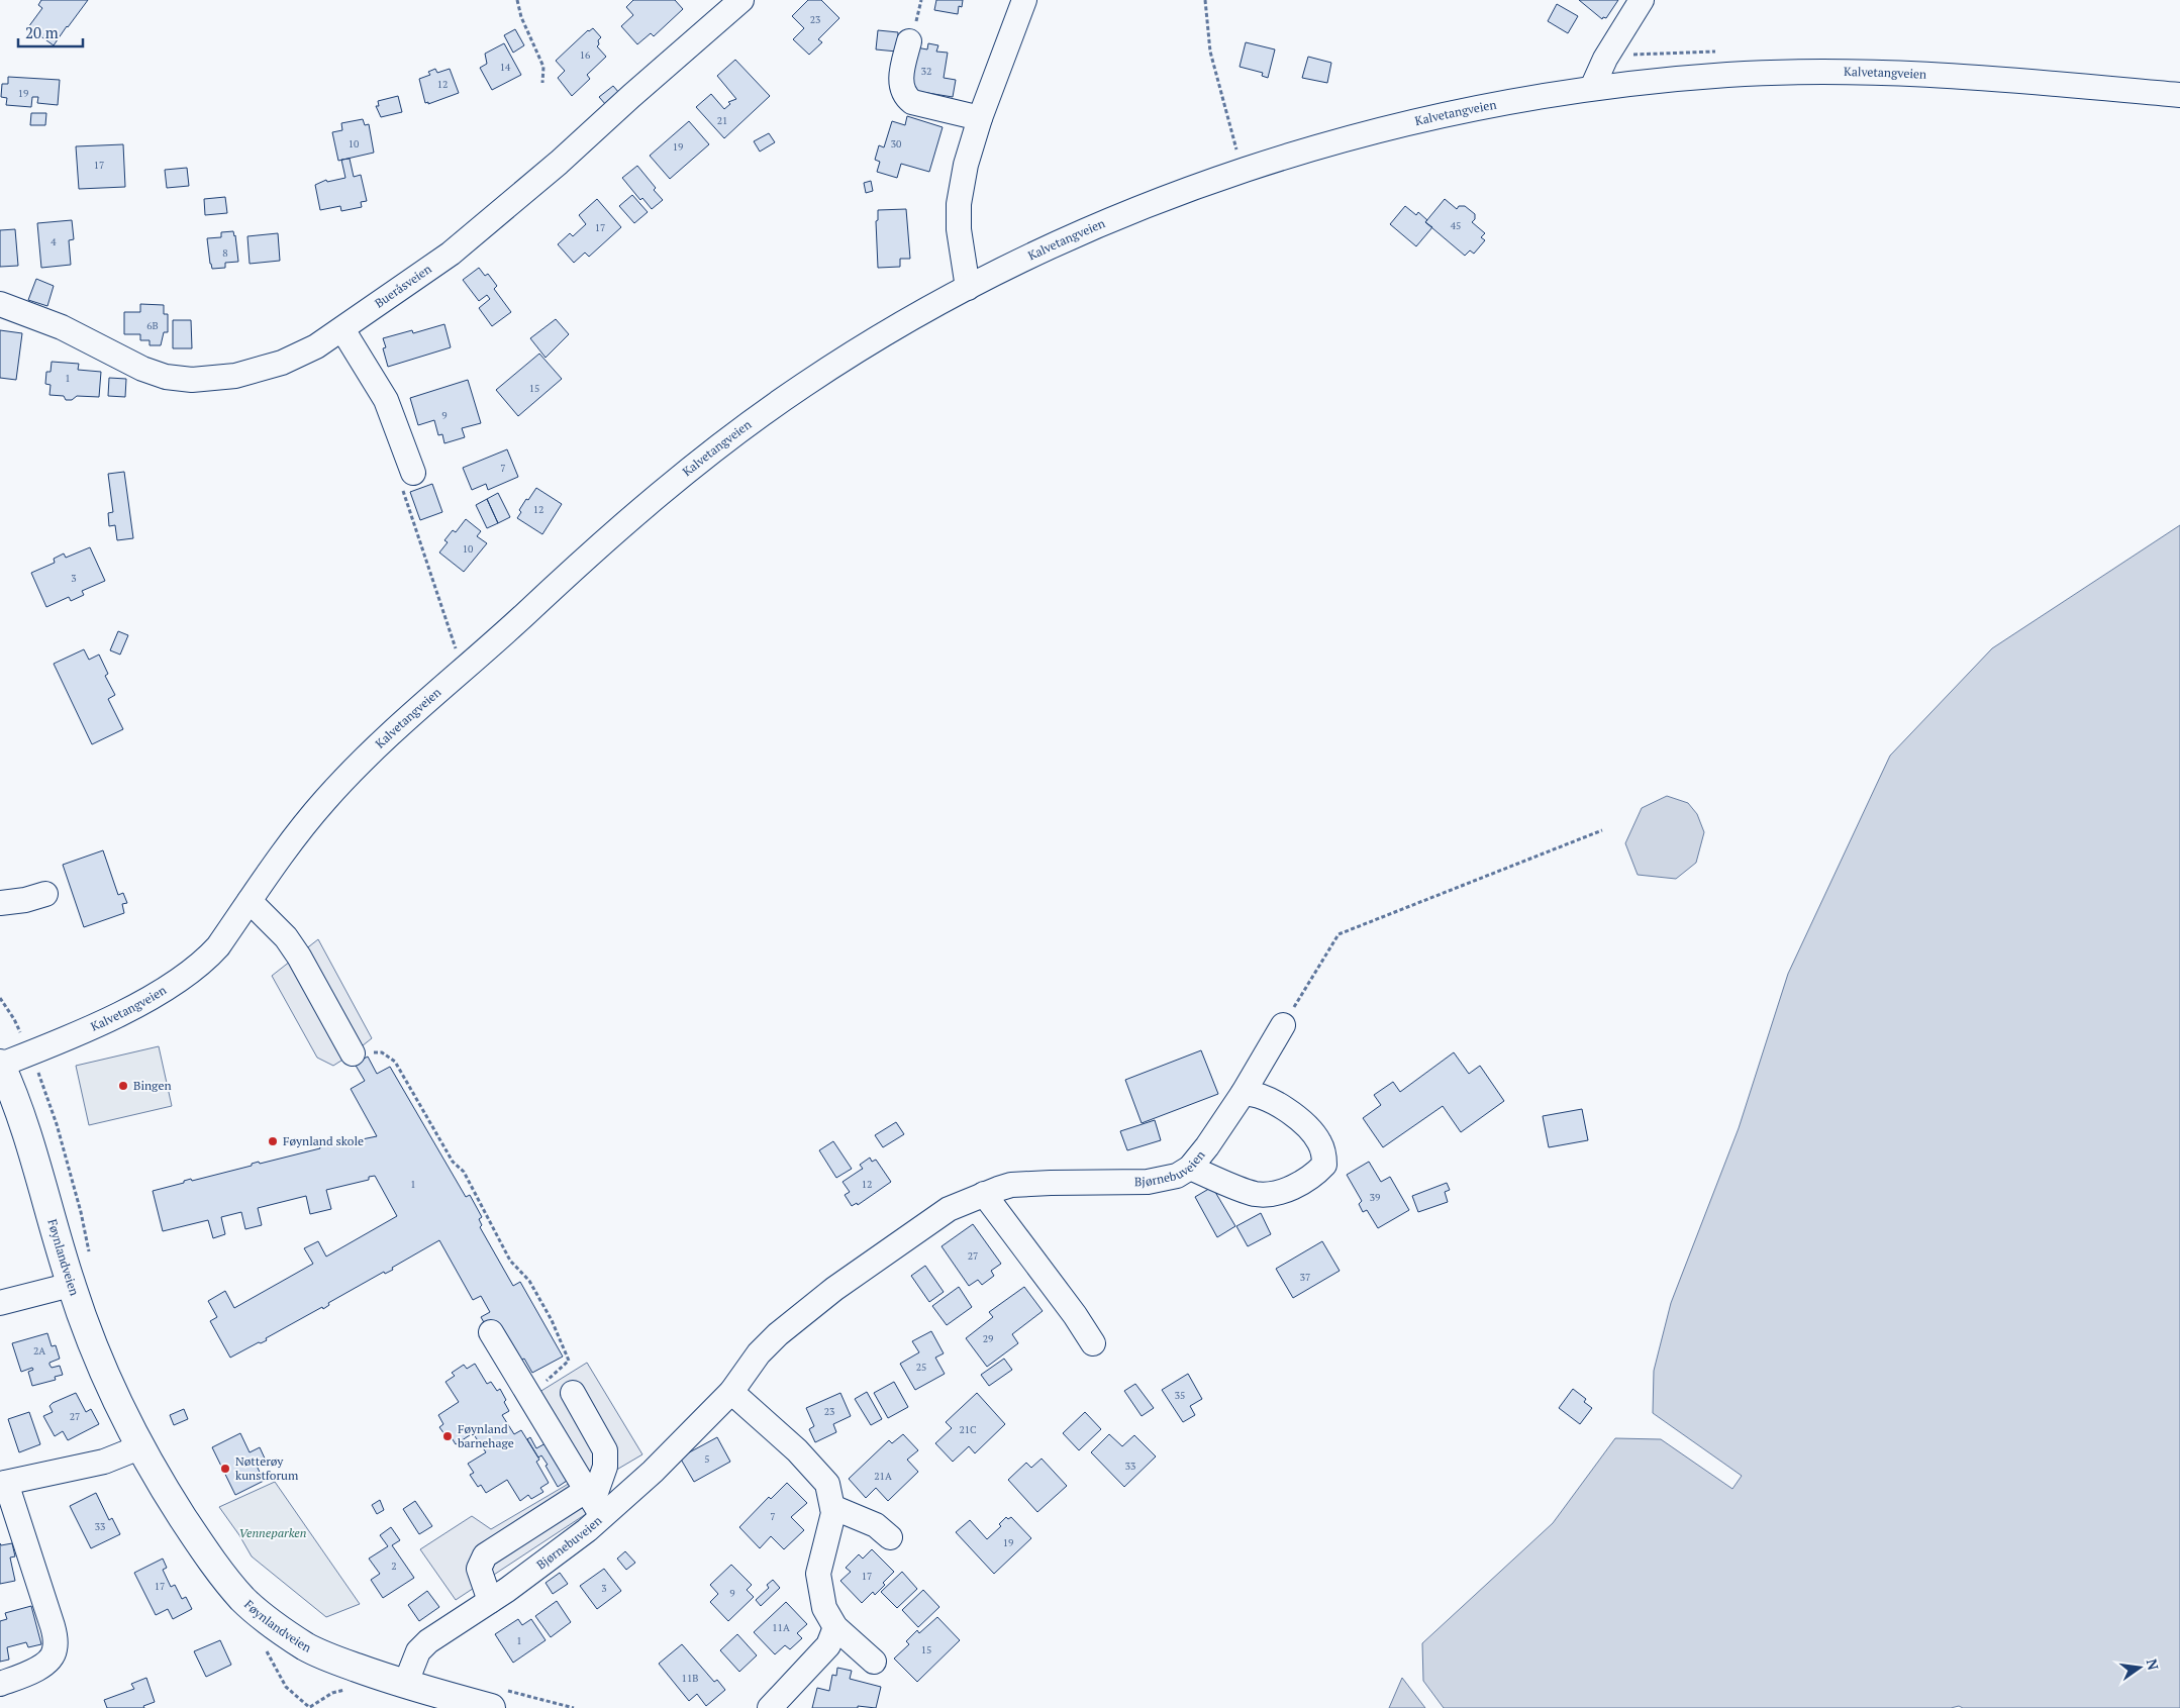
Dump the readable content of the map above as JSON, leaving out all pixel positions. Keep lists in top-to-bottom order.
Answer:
{
  "streets": {
    "main road": ["Føynlandveien"],
    "street": ["Kalvetangveien", "Bueråsveien", "Bjørnebuveien"]
  },
  "crossings": [
    ["Kalvetangveien", "Føynlandveien"],
    ["Bjørnebuveien", "Føynlandveien"]
  ],
  "parks": ["Venneparken"],
  "places": [
    "Bingen",
    "Føynland skole",
    "Føynland barnehage",
    "Nøtterøy kunstforum"
  ],
  "house_numbers": [
    "23",
    "16",
    "14",
    "32",
    "12",
    "19",
    "21",
    "10",
    "30",
    "19",
    "17",
    "45",
    "17",
    "4",
    "8",
    "6B",
    "1",
    "15",
    "9",
    "7",
    "12",
    "10",
    "3",
    "1",
    "12",
    "39",
    "27",
    "37",
    "29",
    "2A",
    "25",
    "35",
    "23",
    "27",
    "21C",
    "5",
    "33",
    "21A",
    "7",
    "33",
    "19",
    "2",
    "17",
    "17",
    "3",
    "9",
    "11A",
    "1",
    "15",
    "11B"
  ],
  "scale_bar": "20 m",
  "north": "right"
}
